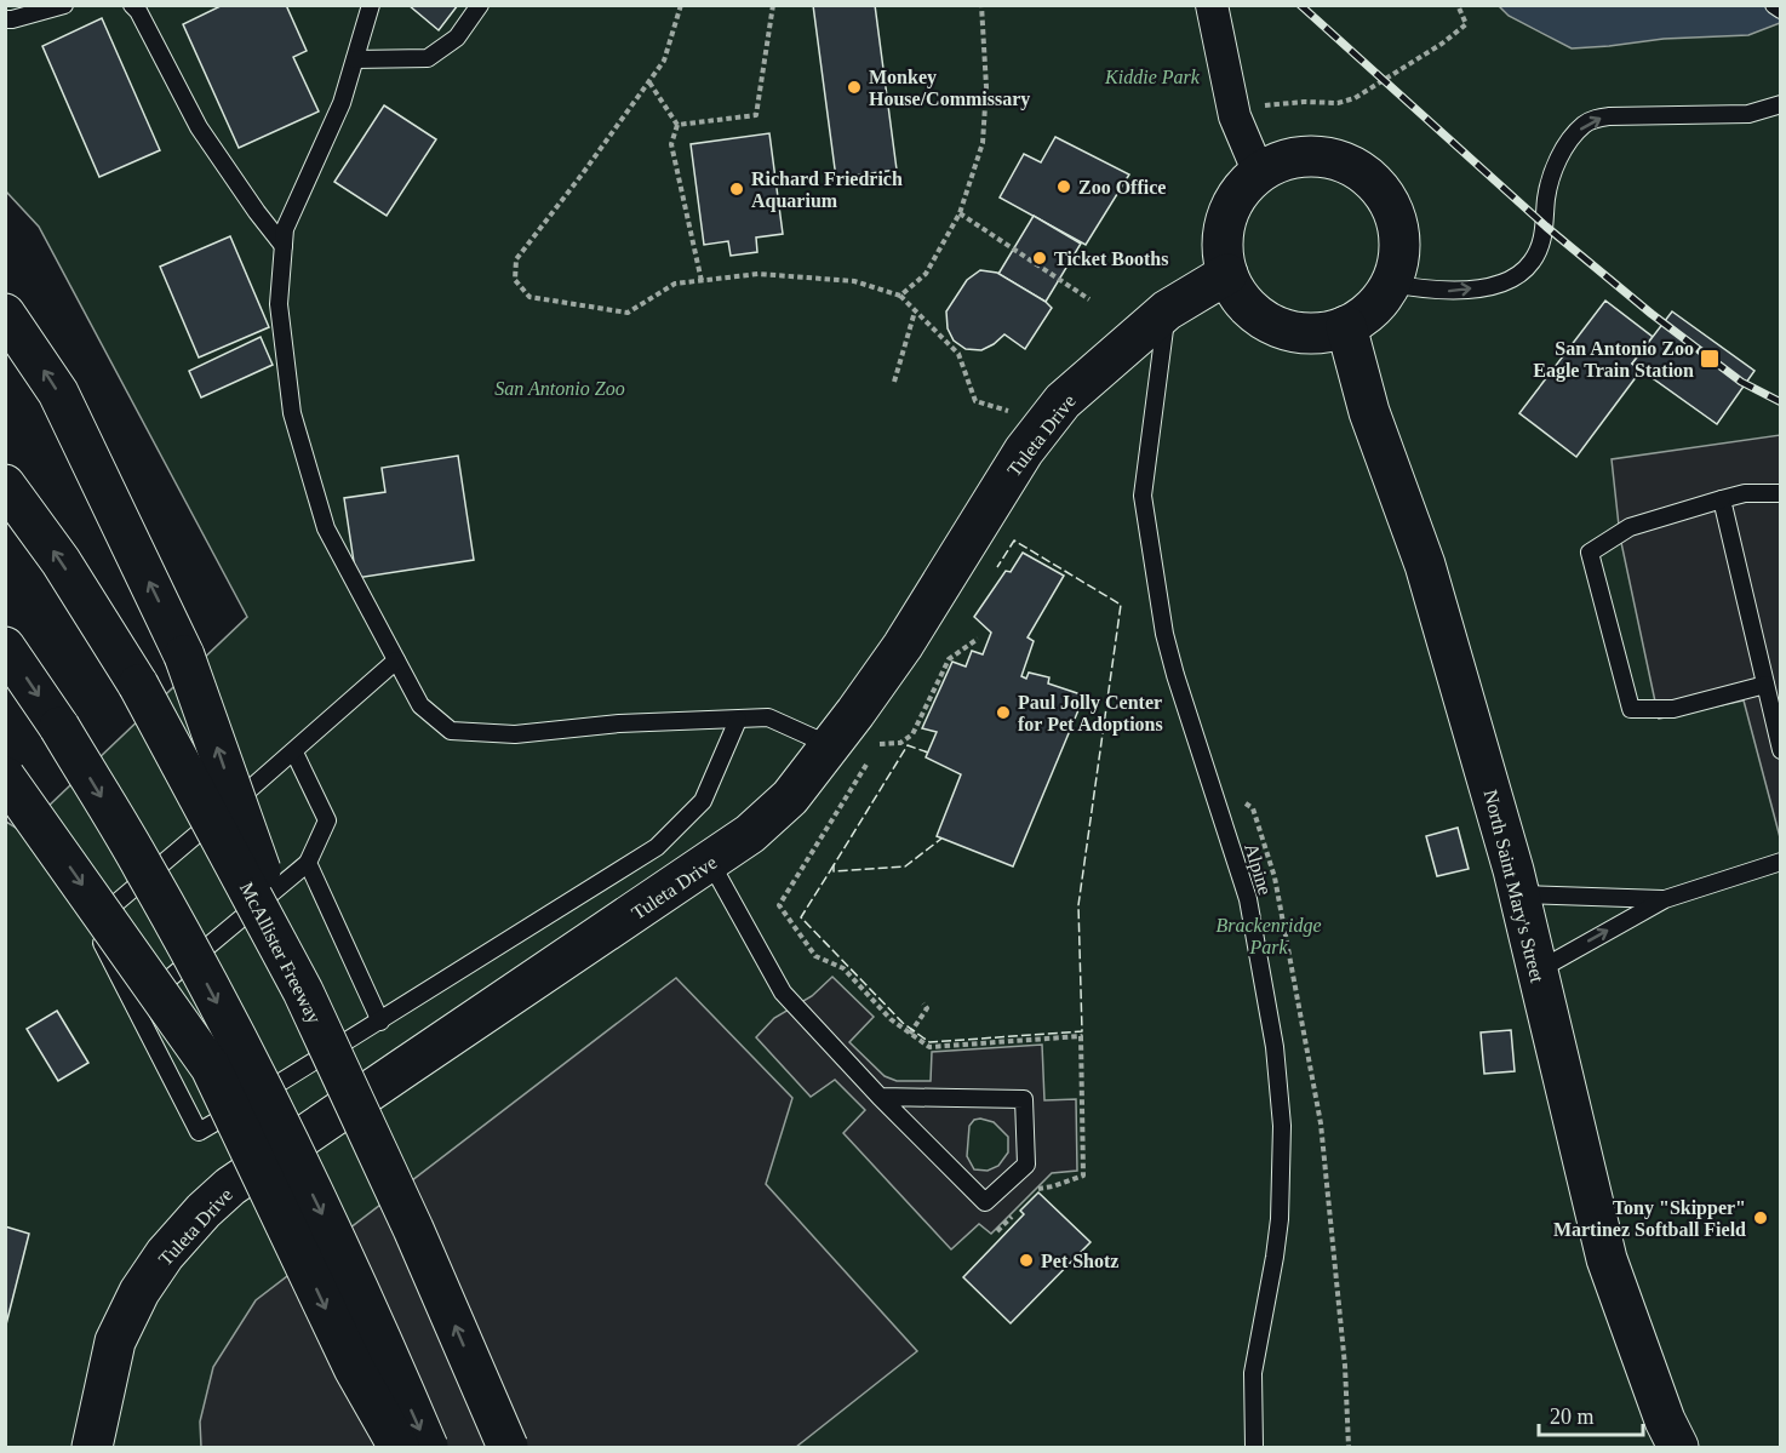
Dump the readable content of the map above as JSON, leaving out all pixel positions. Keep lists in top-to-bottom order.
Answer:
{
  "streets": {
    "main road": ["Tuleta Drive", "North Saint Mary's Street", "McAllister Freeway"],
    "lane": ["Alpine"]
  },
  "crossings": [
    ["Tuleta Drive", "Alpine"],
    ["Tuleta Drive", "North Saint Mary's Street"]
  ],
  "parks": ["Kiddie Park", "San Antonio Zoo", "Brackenridge Park"],
  "places": {
    "other": [
      "Monkey House/Commissary",
      "Zoo Office",
      "Richard Friedrich Aquarium",
      "Ticket Booths",
      "Paul Jolly Center for Pet Adoptions",
      "Tony \"Skipper\" Martinez Softball Field",
      "Pet Shotz"
    ],
    "transit": ["San Antonio Zoo Eagle Train Station"]
  },
  "scale_bar": "20 m"
}
